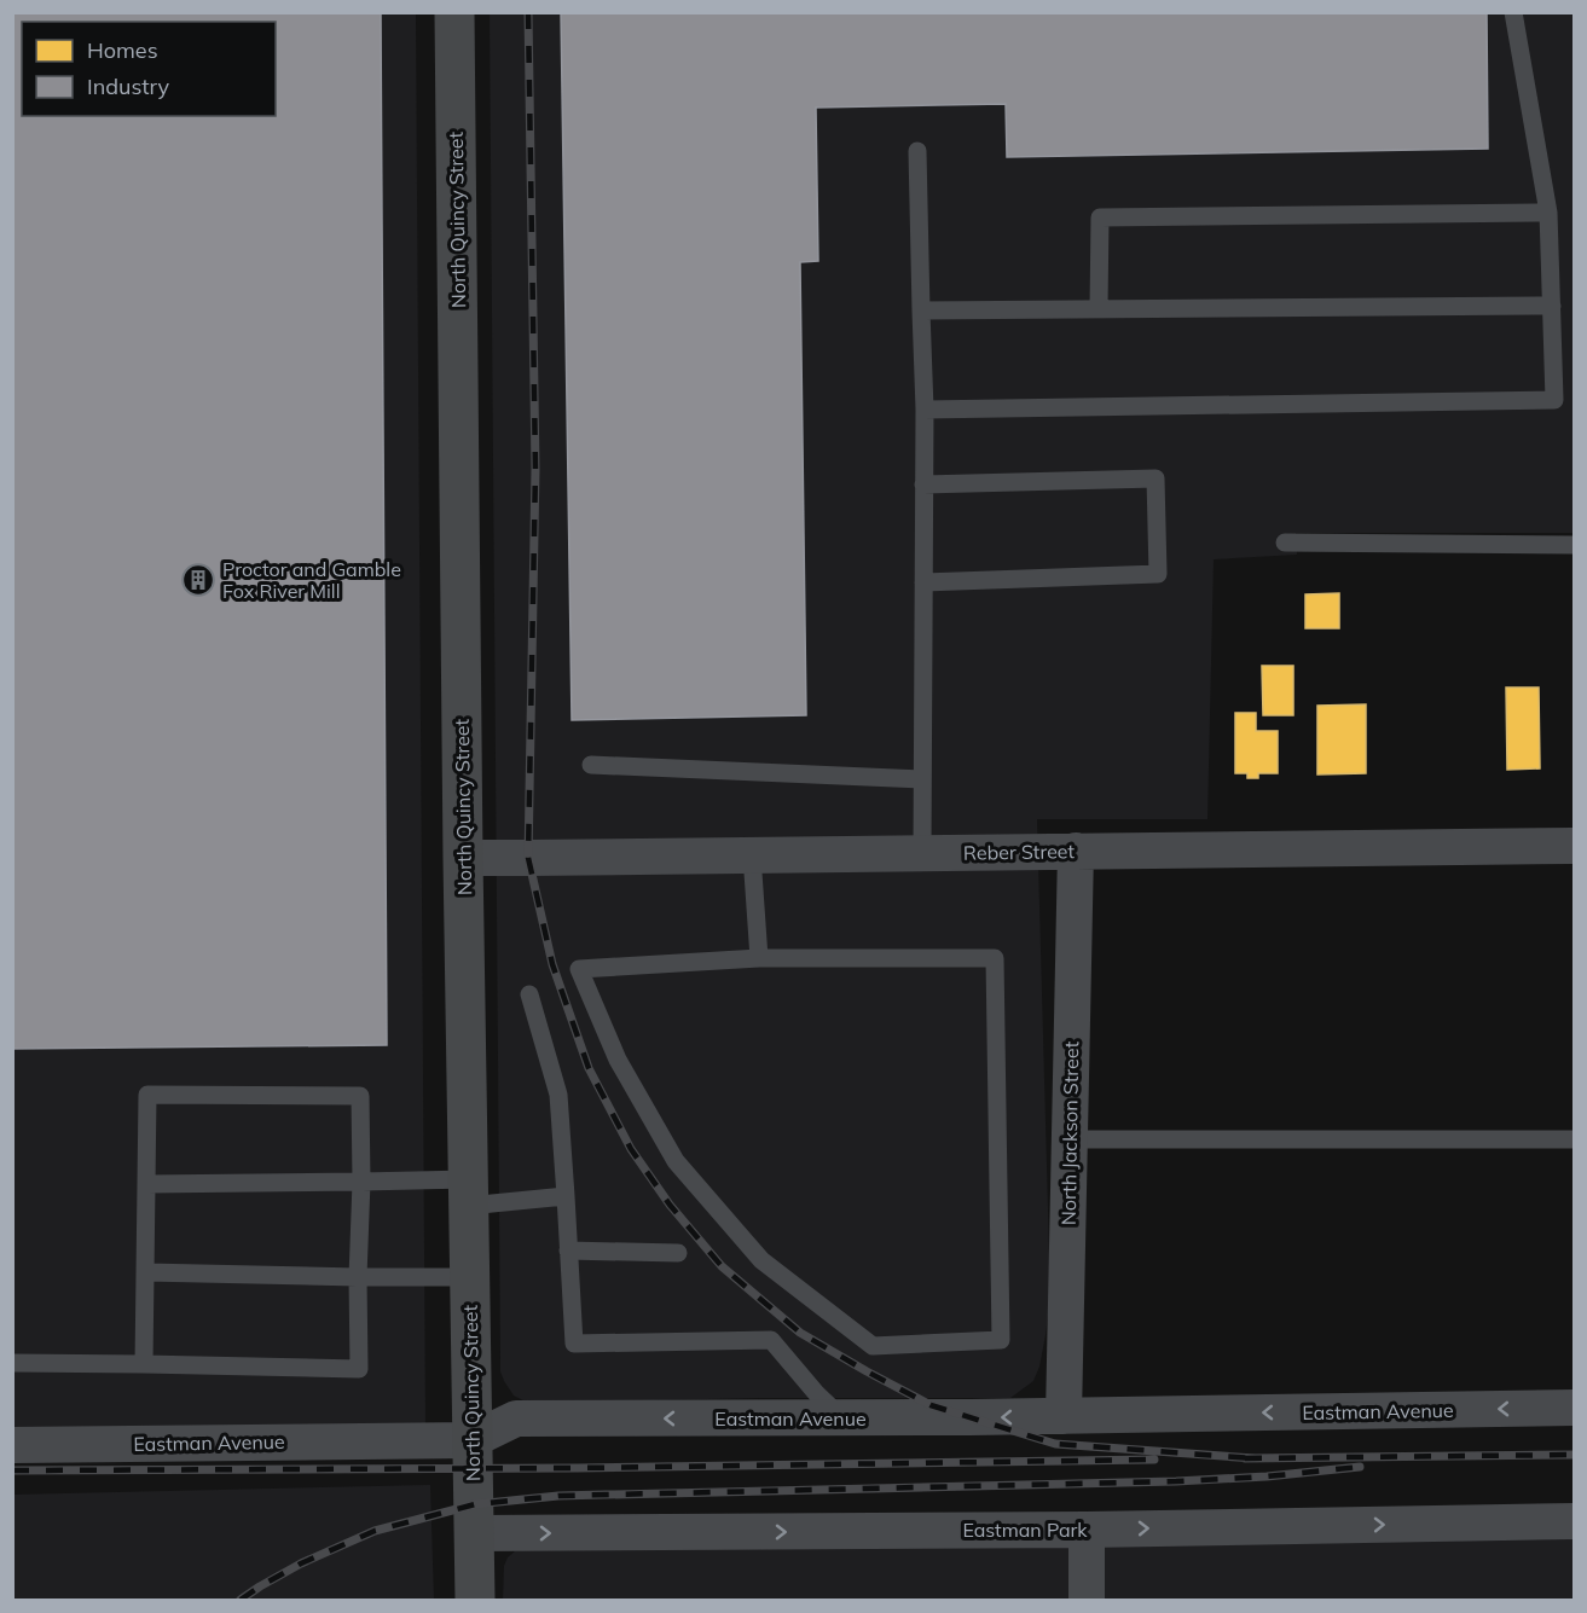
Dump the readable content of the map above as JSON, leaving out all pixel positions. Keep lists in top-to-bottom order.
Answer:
{
  "streets": {
    "street": [
      "North Quincy Street",
      "Reber Street",
      "North Jackson Street",
      "Eastman Avenue",
      "Eastman Park"
    ]
  },
  "crossings": [
    ["North Quincy Street", "Reber Street"],
    ["North Quincy Street", "Eastman Avenue"],
    ["North Quincy Street", "Eastman Park"],
    ["Reber Street", "North Jackson Street"],
    ["North Jackson Street", "Eastman Avenue"]
  ],
  "one_way": ["Eastman Avenue", "Eastman Park"],
  "places": {
    "building": ["Proctor and Gamble Fox River Mill"]
  },
  "legend": ["Homes", "Industry"]
}
